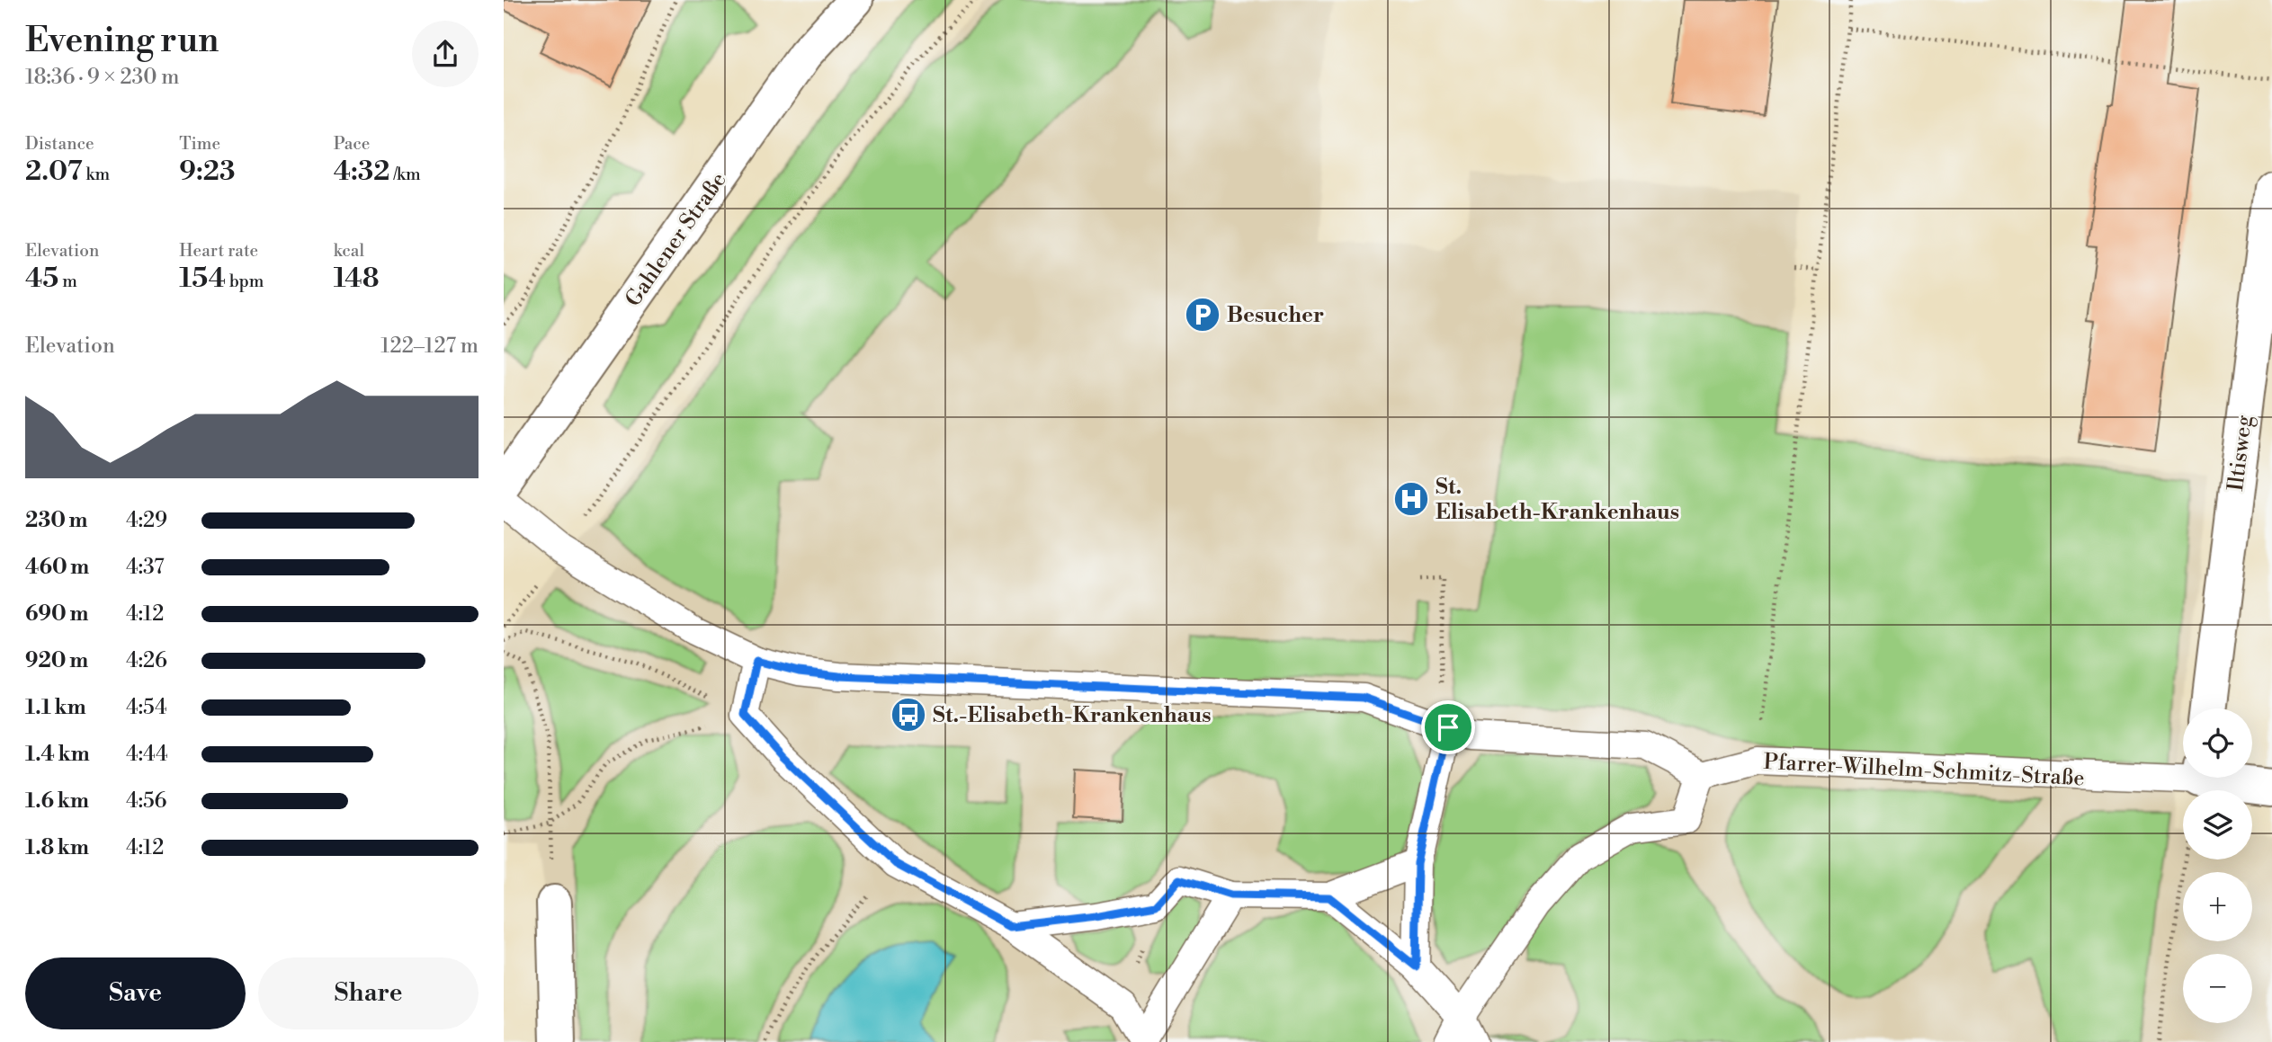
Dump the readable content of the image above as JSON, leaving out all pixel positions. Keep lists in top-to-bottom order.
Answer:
{
  "streets": {
    "street": ["Gahlener Straße", "Iltisweg"],
    "lane": ["Pfarrer-Wilhelm-Schmitz-Straße"]
  },
  "places": {
    "parking": ["Besucher"],
    "hospital": ["St. Elisabeth-Krankenhaus"],
    "bus stop": ["St.-Elisabeth-Krankenhaus"]
  },
  "page": {
    "heading": ["Evening run", "18:36 · 9 × 230 m"],
    "stats": [
      ["Distance", "2.07 km"],
      ["Time", "9:23"],
      ["Pace", "4:32 /km"],
      ["Elevation", "45 m"],
      ["Heart rate", "154 bpm"],
      ["kcal", "148"]
    ],
    "chart": ["Elevation", "122–127 m"],
    "list": [
      {
        "name": "230 m",
        "note": "4:29"
      },
      {
        "name": "460 m",
        "note": "4:37"
      },
      {
        "name": "690 m",
        "note": "4:12"
      },
      {
        "name": "920 m",
        "note": "4:26"
      },
      {
        "name": "1.1 km",
        "note": "4:54"
      },
      {
        "name": "1.4 km",
        "note": "4:44"
      },
      {
        "name": "1.6 km",
        "note": "4:56"
      },
      {
        "name": "1.8 km",
        "note": "4:12"
      }
    ],
    "map_buttons": ["+", "−"],
    "buttons": ["Save", "Share"]
  }
}
